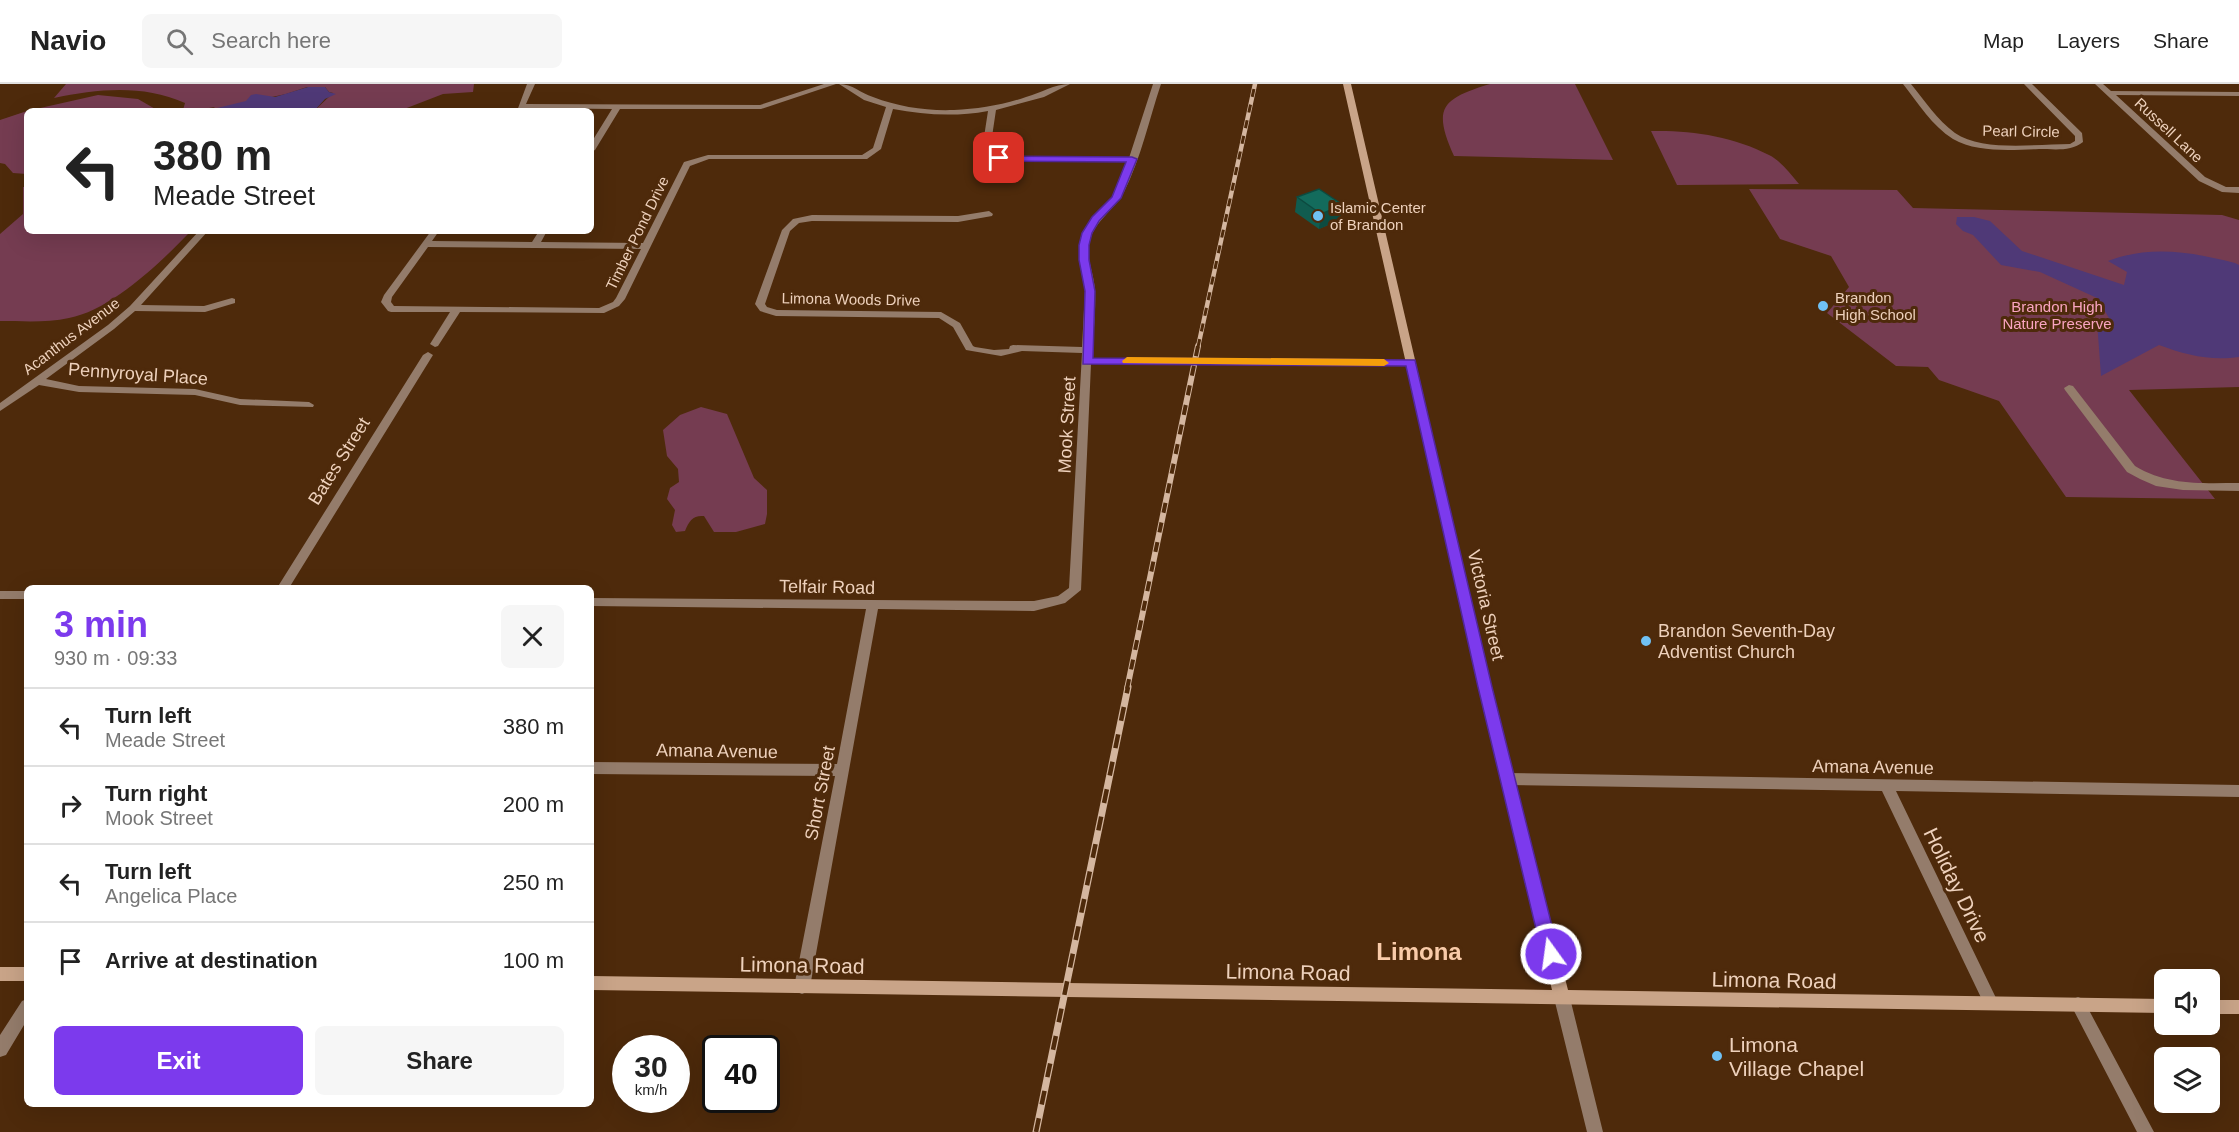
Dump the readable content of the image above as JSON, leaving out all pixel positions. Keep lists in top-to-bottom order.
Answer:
{
  "streets": {
    "street": [
      "Russell Lane",
      "Pearl Circle",
      "Timber Pond Drive",
      "Limona Woods Drive",
      "Acanthus Avenue",
      "Pennyroyal Place",
      "Mook Street",
      "Bates Street",
      "Telfair Road",
      "Victoria Street",
      "Amana Avenue",
      "Short Street",
      "Holiday Drive",
      "Limona Road"
    ]
  },
  "crossings": [
    ["Limona Woods Drive", "Mook Street"],
    ["Limona Woods Drive", "Victoria Street"],
    ["Acanthus Avenue", "Pennyroyal Place"],
    ["Mook Street", "Telfair Road"],
    ["Telfair Road", "Short Street"],
    ["Victoria Street", "Amana Avenue"],
    ["Victoria Street", "Limona Road"],
    ["Amana Avenue", "Short Street"],
    ["Amana Avenue", "Holiday Drive"],
    ["Short Street", "Limona Road"],
    ["Holiday Drive", "Limona Road"]
  ],
  "districts": ["Limona"],
  "parks": ["Brandon High Nature Preserve"],
  "places": [
    "Islamic Center of Brandon",
    "Brandon High School",
    "Brandon Seventh-Day Adventist Church",
    "Limona Village Chapel"
  ],
  "page": {
    "header": "Navio",
    "search": "Search here",
    "nav": ["Map", "Layers", "Share"],
    "turn": ["380 m", "Meade Street"],
    "heading": ["3 min", "930 m · 09:33"],
    "list": [
      {
        "name": "Turn left",
        "note": "Meade Street",
        "value": "380 m"
      },
      {
        "name": "Turn right",
        "note": "Mook Street",
        "value": "200 m"
      },
      {
        "name": "Turn left",
        "note": "Angelica Place",
        "value": "250 m"
      },
      {
        "name": "Arrive at destination",
        "value": "100 m"
      }
    ],
    "buttons": ["Exit", "Share"],
    "speed": "30 km/h",
    "limit": "40"
  }
}
